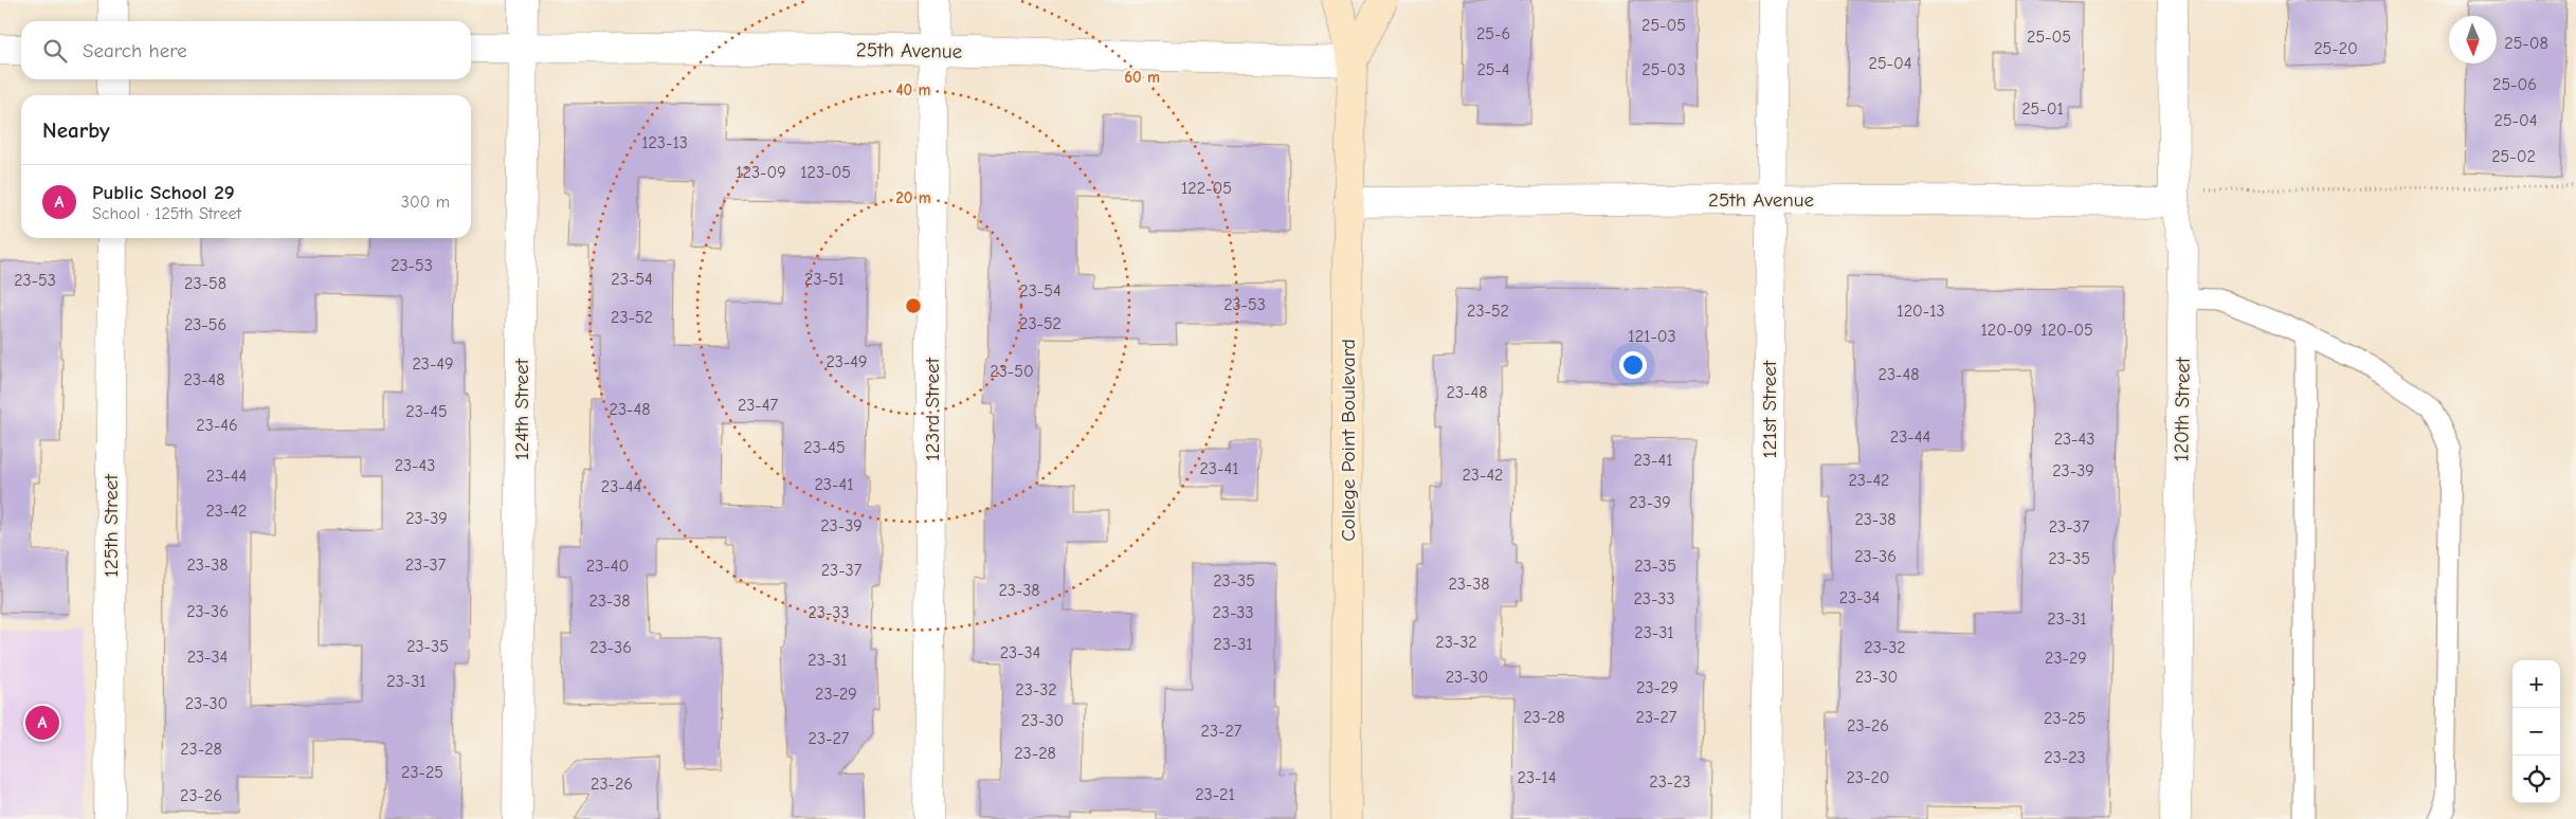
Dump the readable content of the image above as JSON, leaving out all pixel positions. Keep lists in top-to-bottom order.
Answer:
{
  "streets": {
    "street": [
      "25th Avenue",
      "124th Street",
      "123rd Street",
      "121st Street",
      "120th Street",
      "College Point Boulevard",
      "125th Street"
    ]
  },
  "crossings": [
    ["25th Avenue", "124th Street"],
    ["25th Avenue", "123rd Street"],
    ["25th Avenue", "121st Street"],
    ["25th Avenue", "120th Street"],
    ["25th Avenue", "College Point Boulevard"]
  ],
  "house_numbers": [
    "25-05",
    "25-6",
    "25-05",
    "25-08",
    "25-20",
    "25-04",
    "25-4",
    "25-03",
    "25-06",
    "25-01",
    "25-04",
    "123-13",
    "25-02",
    "123-09",
    "123-05",
    "122-05",
    "23-53",
    "23-54",
    "23-51",
    "23-53",
    "23-58",
    "23-54",
    "23-53",
    "23-52",
    "120-13",
    "23-52",
    "23-52",
    "23-56",
    "120-09",
    "120-05",
    "121-03",
    "23-49",
    "23-49",
    "23-50",
    "23-48",
    "23-48",
    "23-48",
    "23-47",
    "23-48",
    "23-45",
    "23-46",
    "23-44",
    "23-43",
    "23-45",
    "23-41",
    "23-43",
    "23-41",
    "23-39",
    "23-42",
    "23-44",
    "23-42",
    "23-41",
    "23-44",
    "23-39",
    "23-42",
    "23-39",
    "23-38",
    "23-39",
    "23-37",
    "23-36",
    "23-35",
    "23-38",
    "23-37",
    "23-40",
    "23-35",
    "23-37",
    "23-35",
    "23-38",
    "23-38",
    "23-34",
    "23-33",
    "23-38",
    "23-36",
    "23-33",
    "23-33",
    "23-31",
    "23-31",
    "23-32",
    "23-31",
    "23-35",
    "23-36",
    "23-32",
    "23-34",
    "23-34",
    "23-29",
    "23-31",
    "23-30",
    "23-30",
    "23-31",
    "23-29",
    "23-32",
    "23-29",
    "23-30",
    "23-28",
    "23-27",
    "23-25",
    "23-30",
    "23-26",
    "23-27",
    "23-27",
    "23-28",
    "23-28",
    "23-23",
    "23-25",
    "23-14",
    "23-20",
    "23-23",
    "23-26",
    "23-21",
    "23-26"
  ],
  "north": "bottom",
  "page": {
    "search": "Search here",
    "heading": "Nearby",
    "list": [
      {
        "mark": "A",
        "name": "Public School 29",
        "note": "School · 125th Street",
        "value": "300 m"
      }
    ],
    "map_buttons": ["+", "−"],
    "pins": "A"
  },
  "rings": ["60 m", "40 m", "20 m"]
}
